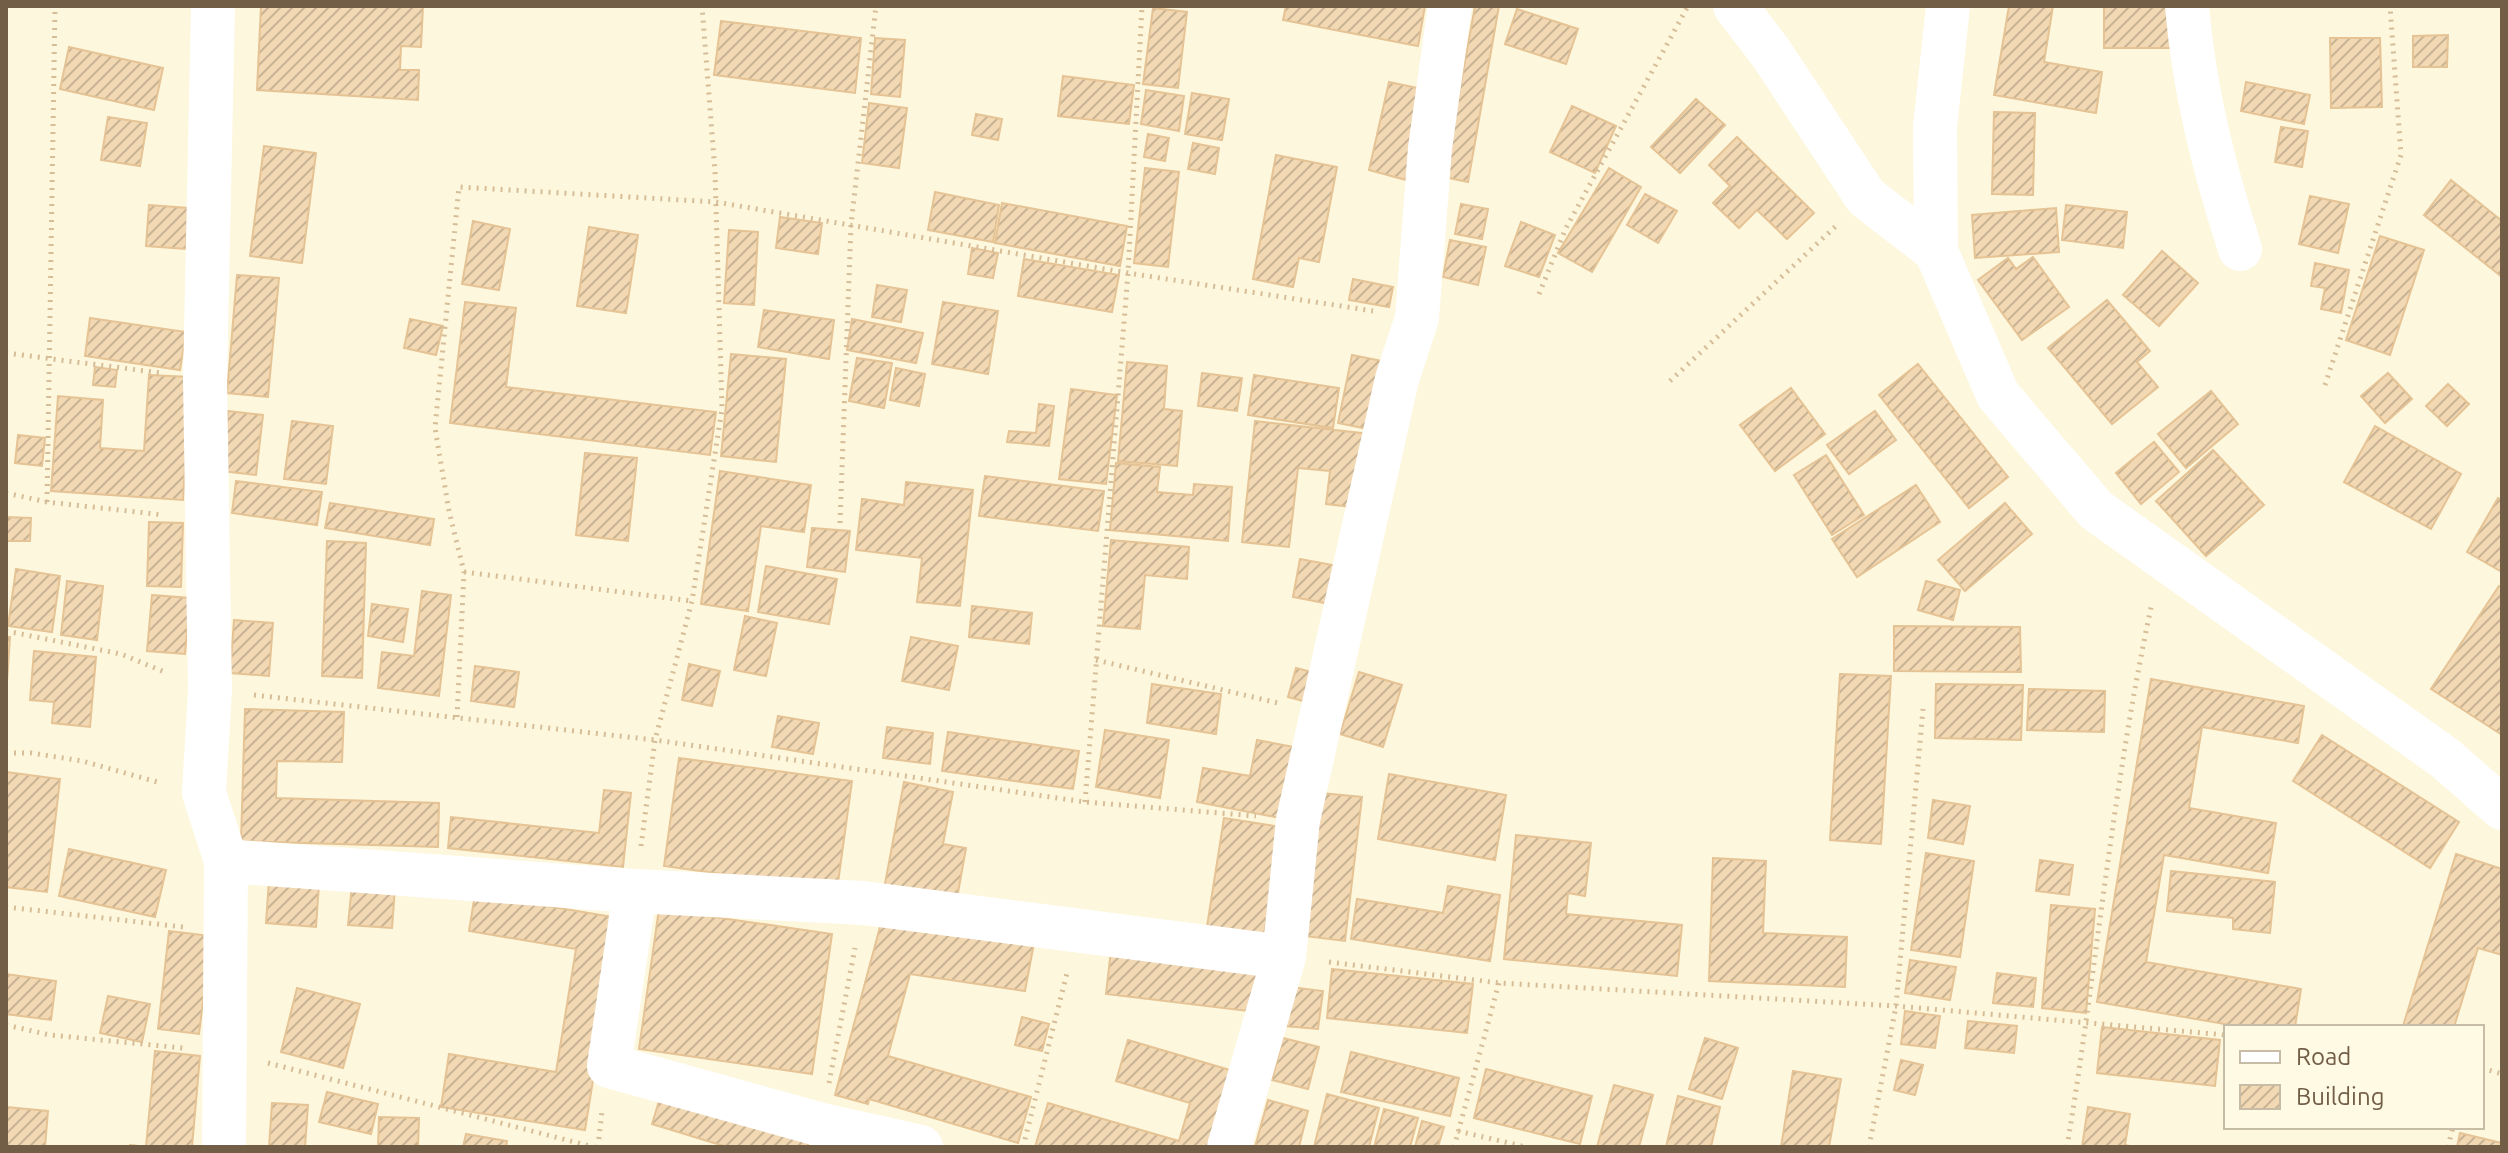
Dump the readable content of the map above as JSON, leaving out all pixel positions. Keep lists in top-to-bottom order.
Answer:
{
  "legend": ["Road", "Building"]
}
